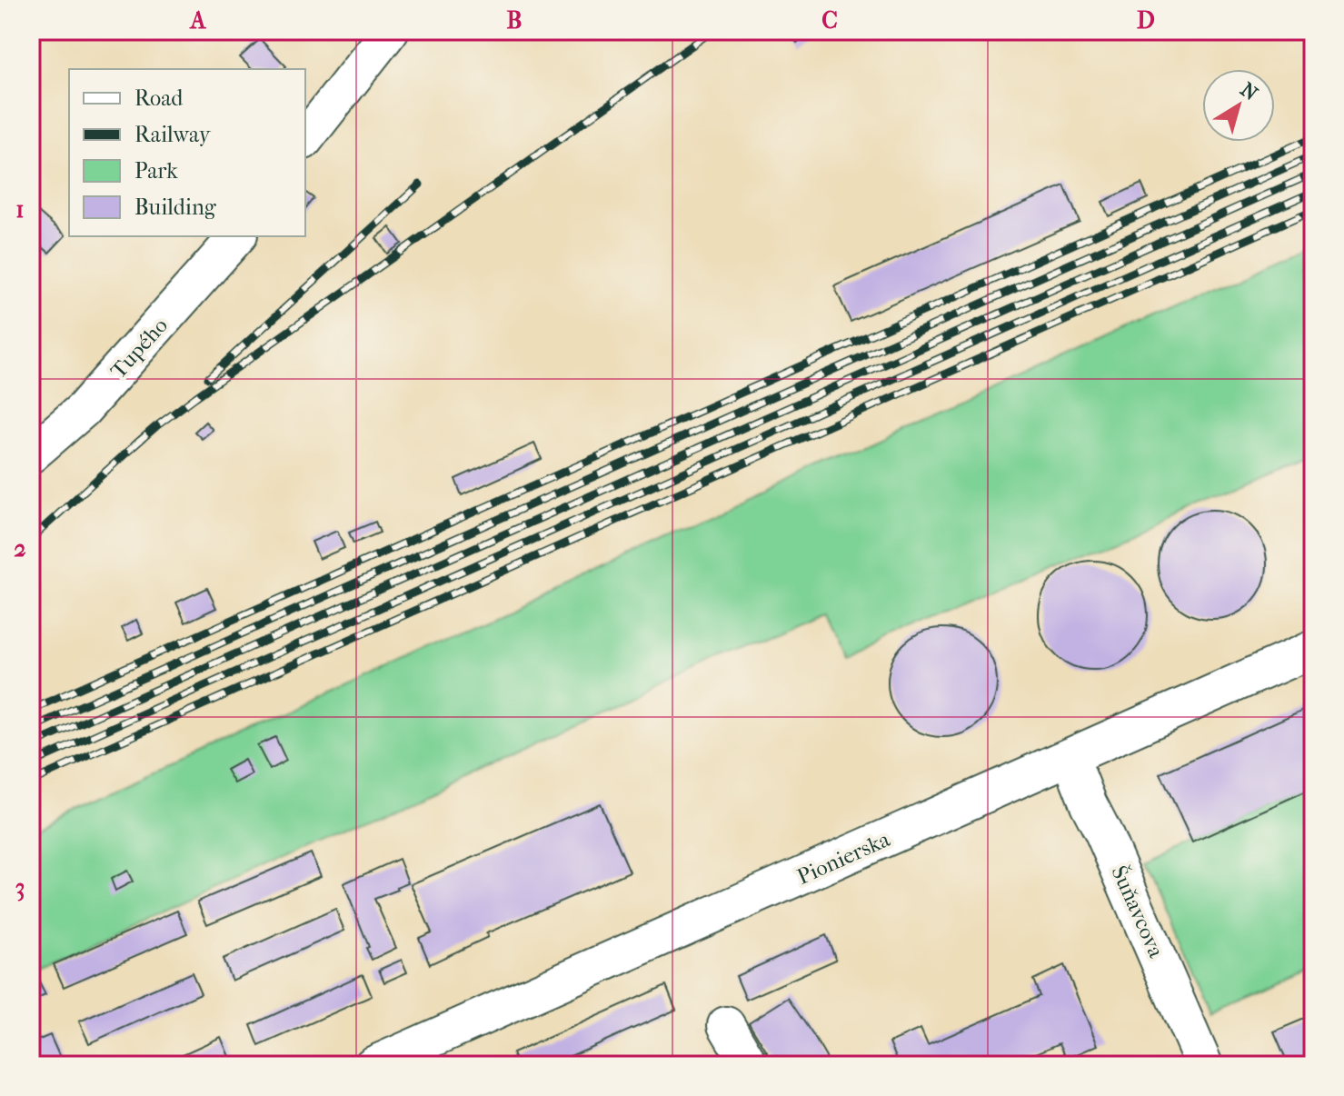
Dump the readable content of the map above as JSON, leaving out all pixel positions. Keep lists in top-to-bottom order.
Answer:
{
  "streets": {
    "street": ["Tupého", "Pionierska", "Šuňavcova"]
  },
  "crossings": [
    ["Pionierska", "Šuňavcova"]
  ],
  "legend": [
    "Road",
    "Railway",
    "Park",
    "Building"
  ],
  "north": "top right",
  "grid": {
    "columns": [
      "A",
      "B",
      "C",
      "D"
    ],
    "rows": ["1", "2", "3"]
  }
}
